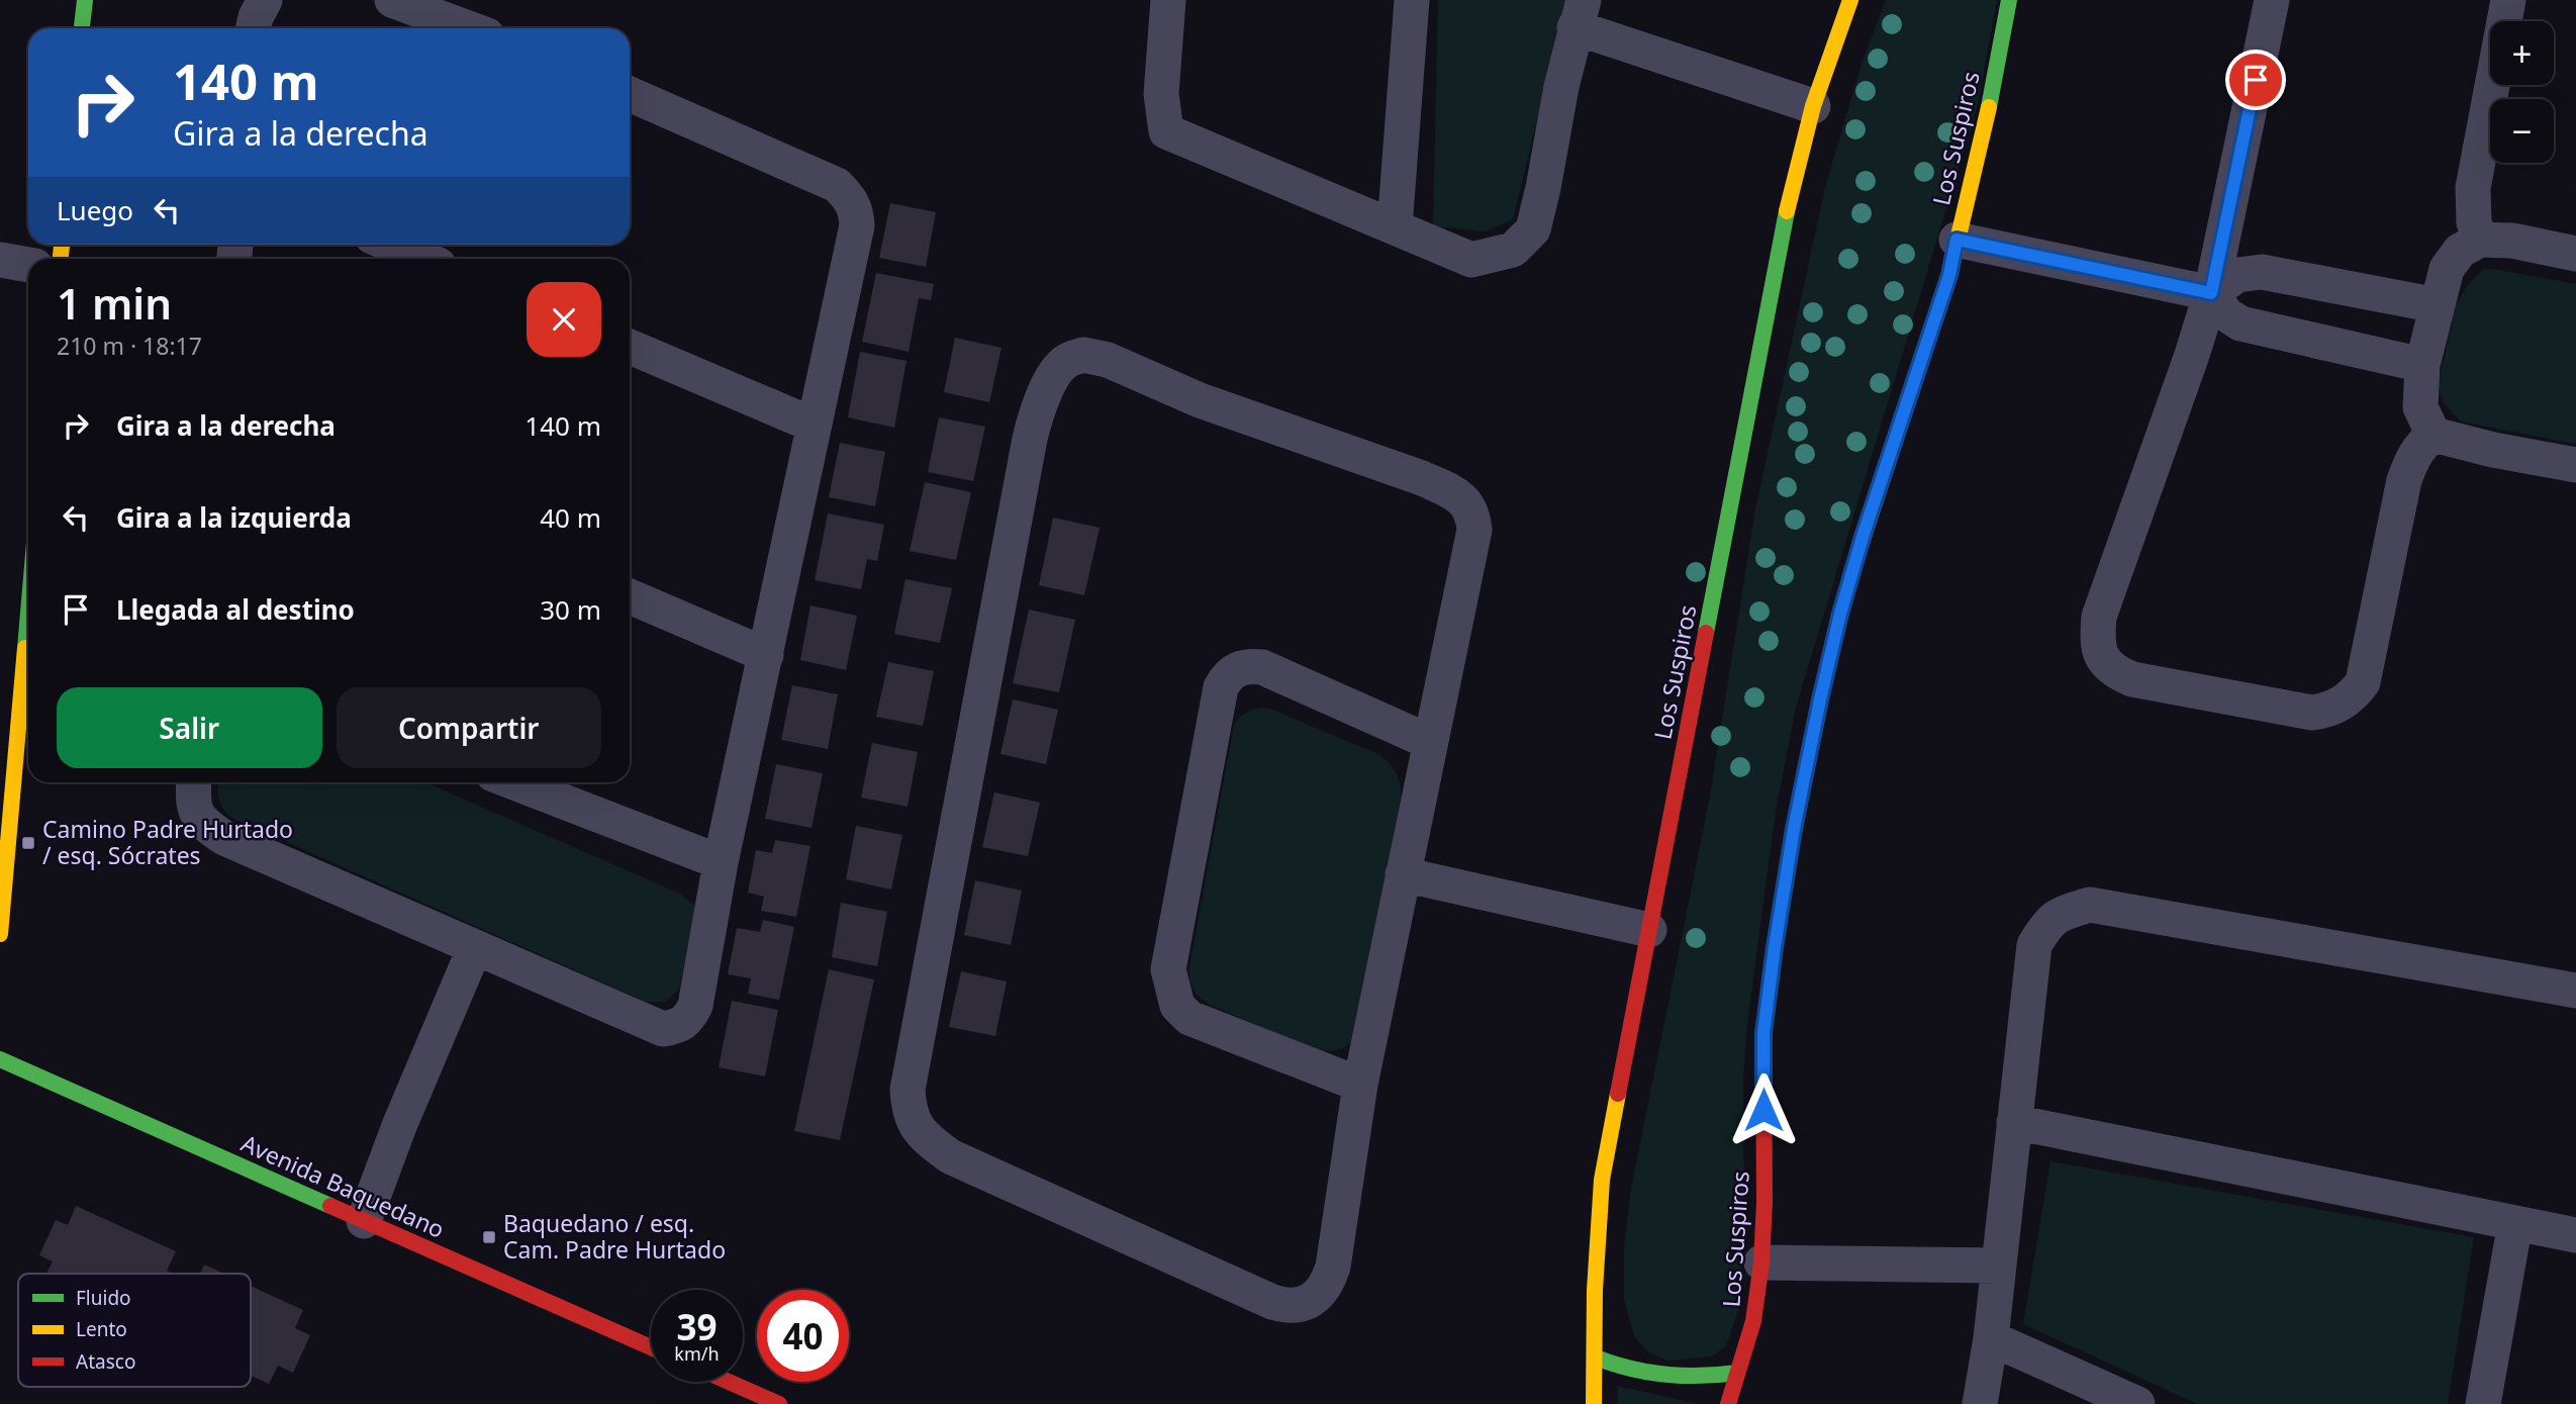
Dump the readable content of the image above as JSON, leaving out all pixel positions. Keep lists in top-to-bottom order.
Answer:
{
  "streets": {
    "street": ["Los Suspiros", "Avenida Baquedano"]
  },
  "places": {
    "transit": ["Camino Padre Hurtado / esq. Sócrates", "Baquedano / esq. Cam. Padre Hurtado"]
  },
  "legend": ["Fluido", "Lento", "Atasco"],
  "page": {
    "map_buttons": ["+", "−"],
    "turn": ["140 m", "Gira a la derecha"],
    "then": "Luego",
    "heading": ["1 min", "210 m · 18:17"],
    "list": [
      {
        "name": "Gira a la derecha",
        "value": "140 m"
      },
      {
        "name": "Gira a la izquierda",
        "value": "40 m"
      },
      {
        "name": "Llegada al destino",
        "value": "30 m"
      }
    ],
    "buttons": ["Salir", "Compartir"],
    "speed": "39 km/h",
    "limit": "40"
  }
}
